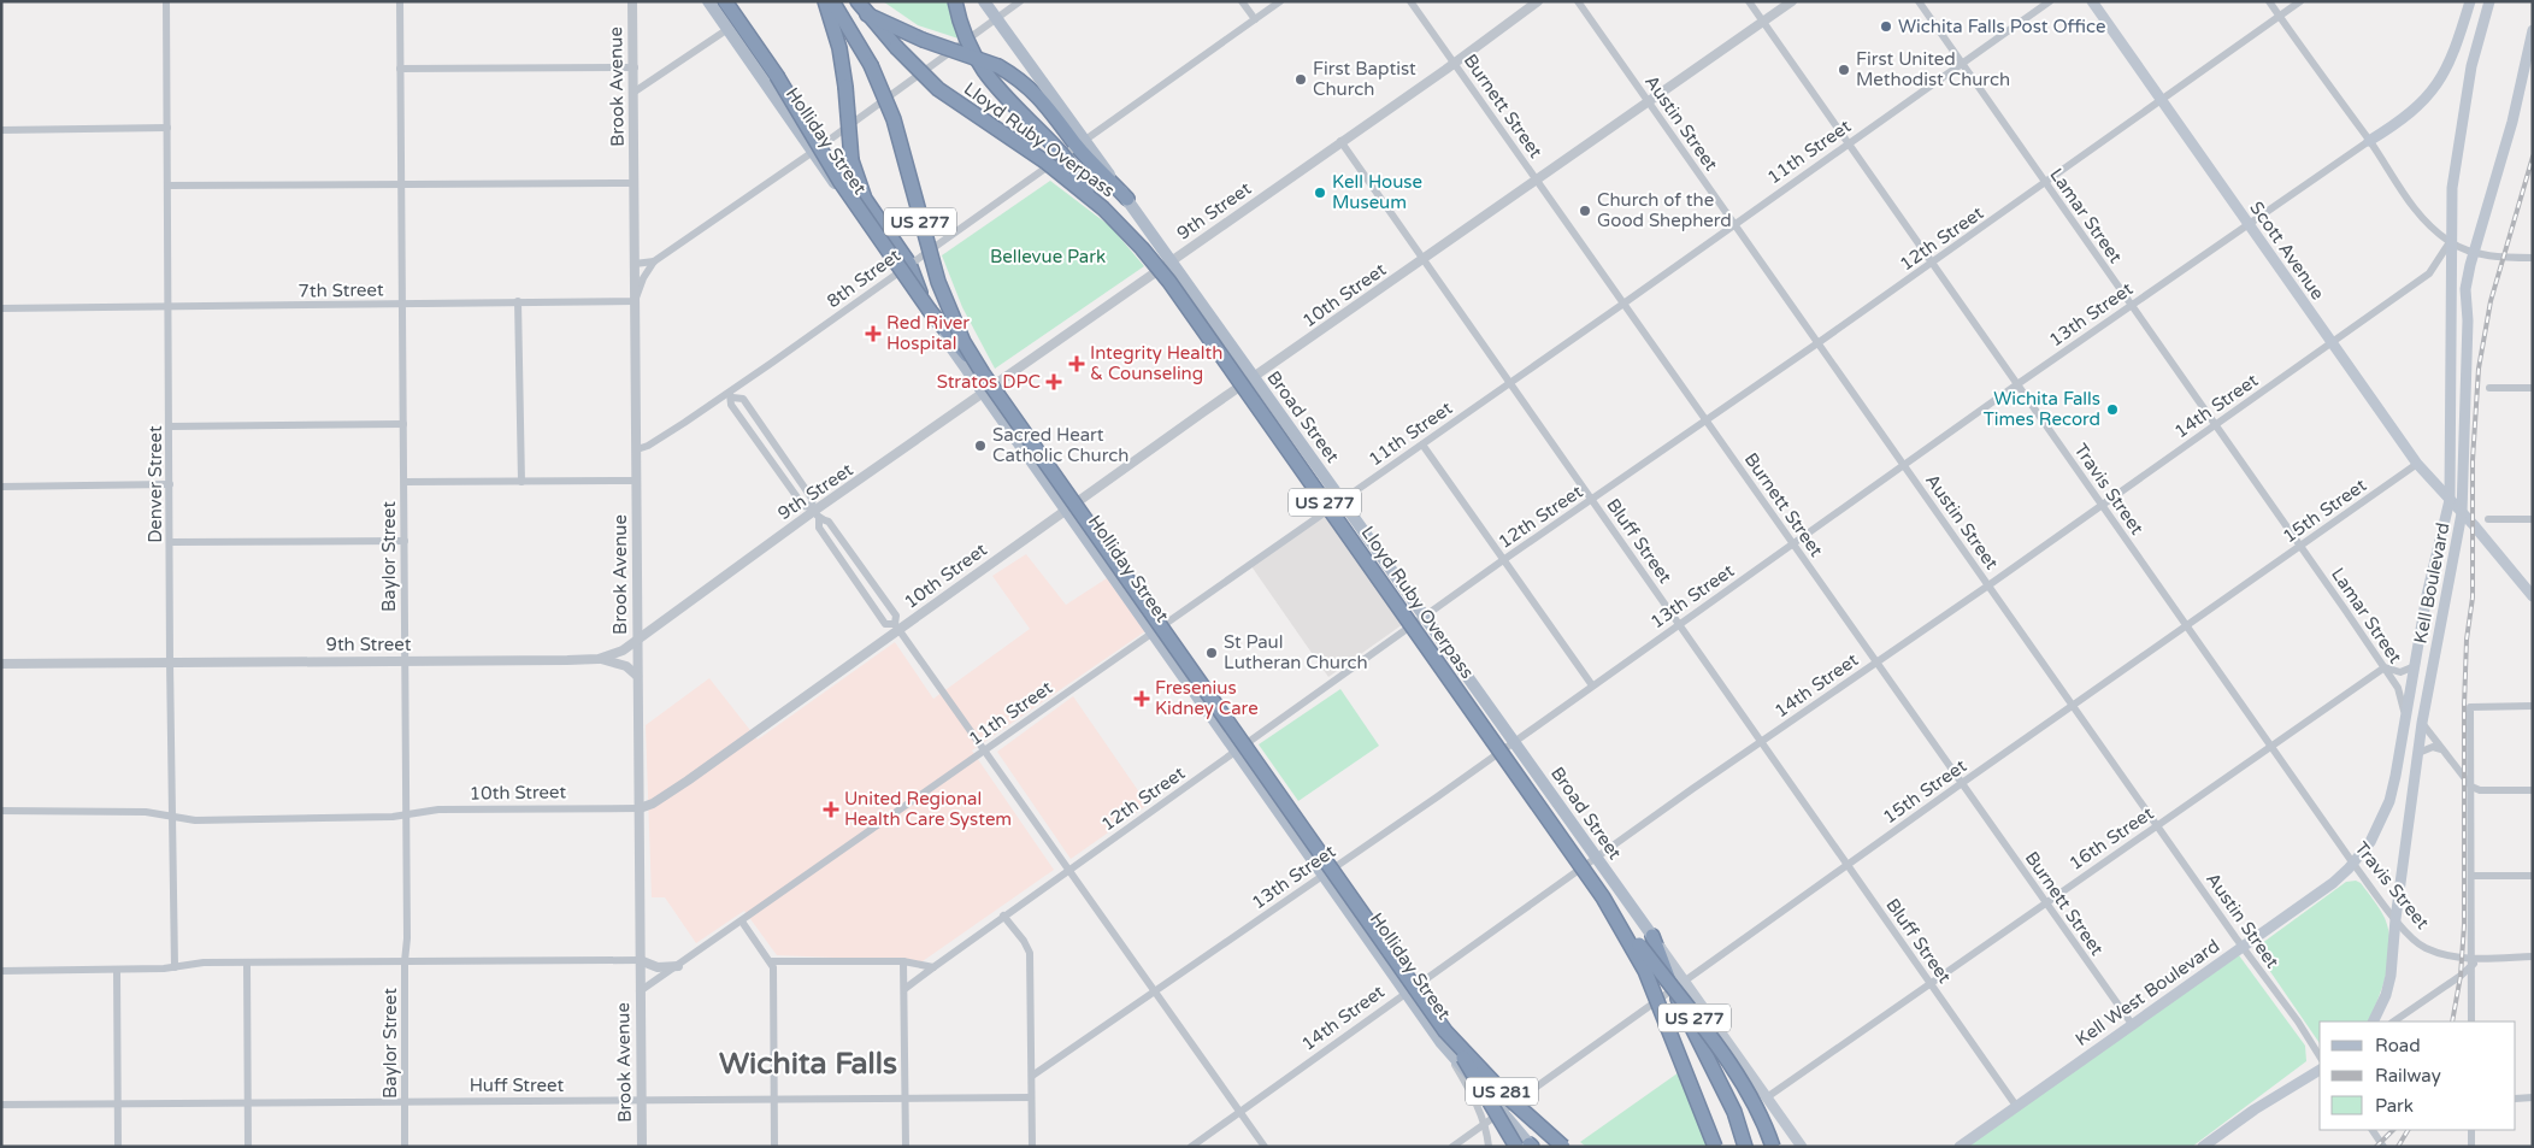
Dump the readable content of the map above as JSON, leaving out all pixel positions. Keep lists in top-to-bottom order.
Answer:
{
  "streets": {
    "highway": ["Lloyd Ruby Overpass", "US 277", "US 281"],
    "main road": [
      "Holliday Street",
      "Scott Avenue",
      "Broad Street",
      "Kell Boulevard",
      "Kell West Boulevard"
    ],
    "street": [
      "Brook Avenue",
      "Burnett Street",
      "Austin Street",
      "11th Street",
      "9th Street",
      "Lamar Street",
      "12th Street",
      "8th Street",
      "7th Street",
      "10th Street",
      "13th Street",
      "14th Street",
      "Denver Street",
      "Travis Street",
      "15th Street",
      "Bluff Street",
      "Baylor Street",
      "16th Street",
      "Huff Street"
    ]
  },
  "crossings": [
    ["Brook Avenue", "11th Street"],
    ["Brook Avenue", "9th Street"],
    ["Brook Avenue", "8th Street"],
    ["Brook Avenue", "7th Street"],
    ["Brook Avenue", "10th Street"],
    ["Brook Avenue", "Huff Street"],
    ["Burnett Street", "11th Street"],
    ["Burnett Street", "9th Street"],
    ["Burnett Street", "12th Street"],
    ["Burnett Street", "10th Street"],
    ["Burnett Street", "13th Street"],
    ["Burnett Street", "14th Street"],
    ["Burnett Street", "15th Street"],
    ["Burnett Street", "16th Street"],
    ["Burnett Street", "Kell West Boulevard"],
    ["Austin Street", "11th Street"],
    ["Austin Street", "12th Street"],
    ["Austin Street", "10th Street"],
    ["Austin Street", "13th Street"],
    ["Austin Street", "14th Street"],
    ["Austin Street", "15th Street"],
    ["Austin Street", "16th Street"],
    ["Austin Street", "Kell West Boulevard"],
    ["Lloyd Ruby Overpass", "US 277"],
    ["Holliday Street", "11th Street"],
    ["Holliday Street", "9th Street"],
    ["Holliday Street", "US 277"],
    ["Holliday Street", "12th Street"],
    ["Holliday Street", "8th Street"],
    ["Holliday Street", "10th Street"],
    ["Holliday Street", "13th Street"],
    ["Holliday Street", "14th Street"],
    ["Holliday Street", "15th Street"],
    ["Holliday Street", "US 281"],
    ["11th Street", "Lamar Street"],
    ["11th Street", "Broad Street"],
    ["11th Street", "Travis Street"],
    ["11th Street", "Bluff Street"],
    ["9th Street", "Broad Street"],
    ["9th Street", "Denver Street"],
    ["9th Street", "Bluff Street"],
    ["9th Street", "Baylor Street"],
    ["Lamar Street", "12th Street"],
    ["Lamar Street", "13th Street"],
    ["Lamar Street", "14th Street"],
    ["Lamar Street", "15th Street"],
    ["Lamar Street", "Kell Boulevard"],
    ["Lamar Street", "16th Street"],
    ["US 277", "US 281"],
    ["12th Street", "Scott Avenue"],
    ["12th Street", "Broad Street"],
    ["12th Street", "Travis Street"],
    ["12th Street", "Bluff Street"],
    ["Scott Avenue", "13th Street"],
    ["Scott Avenue", "14th Street"],
    ["Scott Avenue", "15th Street"],
    ["Scott Avenue", "Kell Boulevard"],
    ["7th Street", "Denver Street"],
    ["7th Street", "Baylor Street"],
    ["10th Street", "Broad Street"],
    ["10th Street", "Denver Street"],
    ["10th Street", "Travis Street"],
    ["10th Street", "Bluff Street"],
    ["10th Street", "Baylor Street"],
    ["13th Street", "Broad Street"],
    ["13th Street", "Travis Street"],
    ["13th Street", "Bluff Street"],
    ["14th Street", "Broad Street"],
    ["14th Street", "Travis Street"],
    ["14th Street", "Bluff Street"],
    ["14th Street", "Kell Boulevard"],
    ["Travis Street", "15th Street"],
    ["Travis Street", "Kell Boulevard"],
    ["Travis Street", "16th Street"],
    ["Travis Street", "Kell West Boulevard"],
    ["15th Street", "Bluff Street"],
    ["Bluff Street", "16th Street"],
    ["Bluff Street", "Kell West Boulevard"],
    ["Baylor Street", "Huff Street"],
    ["Kell Boulevard", "Kell West Boulevard"]
  ],
  "districts": ["Wichita Falls"],
  "parks": ["Bellevue Park"],
  "places": {
    "other": [
      "Wichita Falls Post Office",
      "First United Methodist Church",
      "First Baptist Church",
      "Kell House Museum",
      "Church of the Good Shepherd",
      "Wichita Falls Times Record",
      "Sacred Heart Catholic Church",
      "St Paul Lutheran Church"
    ],
    "health": [
      "Red River Hospital",
      "Integrity Health & Counseling",
      "Stratos DPC",
      "Fresenius Kidney Care",
      "United Regional Health Care System"
    ]
  },
  "legend": ["Road", "Railway", "Park"]
}
